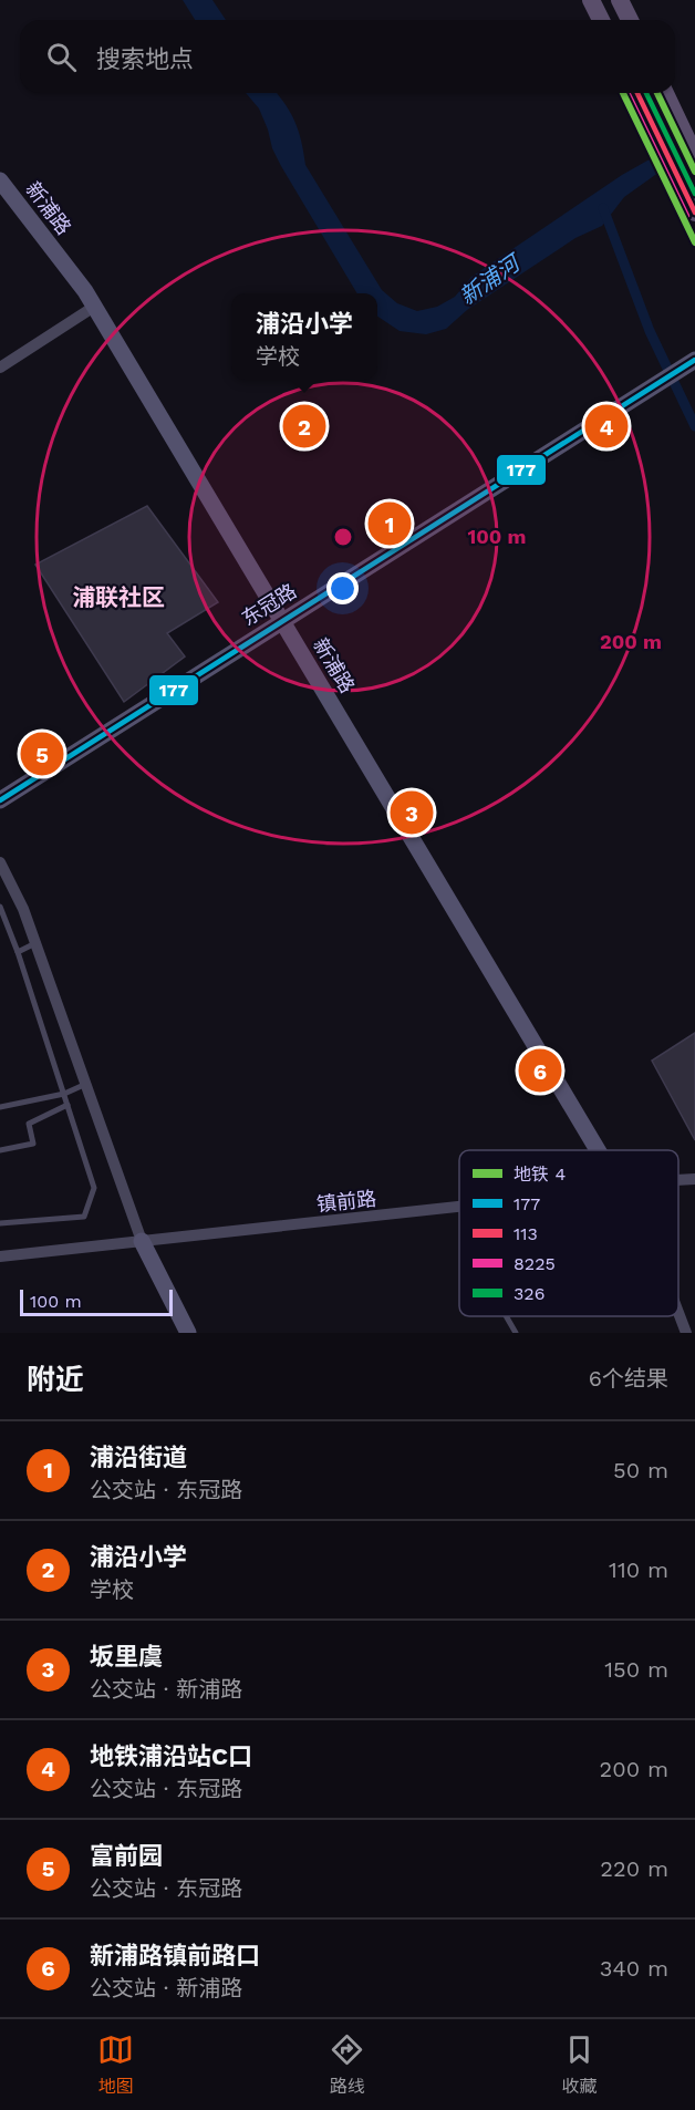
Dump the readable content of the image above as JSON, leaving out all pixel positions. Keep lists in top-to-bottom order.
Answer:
{
  "streets": {
    "street": ["新浦路", "东冠路", "镇前路"]
  },
  "crossings": [
    ["新浦路", "东冠路"]
  ],
  "districts": ["浦联社区"],
  "water": ["新浦河"],
  "lines": [
    "metro line 4",
    "transit line 113",
    "transit line 8225",
    "transit line 326",
    "transit line 177"
  ],
  "legend": [
    "地铁 4",
    "177",
    "113",
    "8225",
    "326"
  ],
  "scale_bar": "100 m",
  "page": {
    "search": "搜索地点",
    "popup": ["浦沿小学", "学校"],
    "pins": [
      "2",
      "4",
      "1",
      "5",
      "3",
      "6"
    ],
    "scale": "100 m",
    "heading": ["附近", "6个结果"],
    "list": [
      {
        "mark": "1",
        "name": "浦沿街道",
        "note": "公交站 · 东冠路",
        "value": "50 m"
      },
      {
        "mark": "2",
        "name": "浦沿小学",
        "note": "学校",
        "value": "110 m"
      },
      {
        "mark": "3",
        "name": "坂里虞",
        "note": "公交站 · 新浦路",
        "value": "150 m"
      },
      {
        "mark": "4",
        "name": "地铁浦沿站C口",
        "note": "公交站 · 东冠路",
        "value": "200 m"
      },
      {
        "mark": "5",
        "name": "富前园",
        "note": "公交站 · 东冠路",
        "value": "220 m"
      },
      {
        "mark": "6",
        "name": "新浦路镇前路口",
        "note": "公交站 · 新浦路",
        "value": "340 m"
      }
    ],
    "nav": ["地图", "路线", "收藏"]
  },
  "rings": ["100 m", "200 m"]
}
